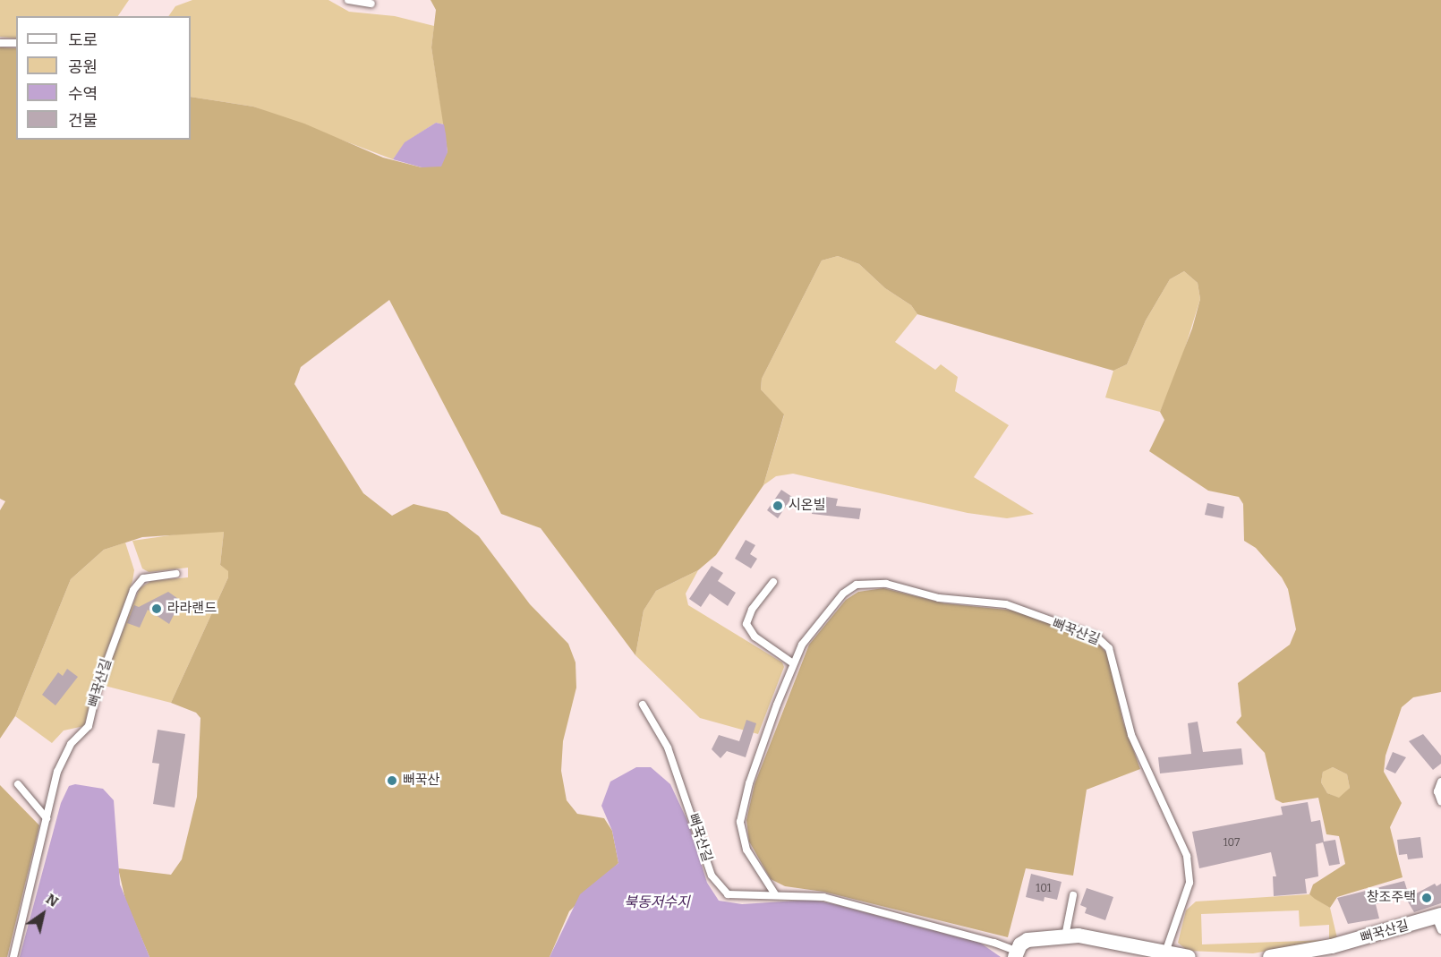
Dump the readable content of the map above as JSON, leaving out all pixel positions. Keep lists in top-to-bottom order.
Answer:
{
  "streets": {
    "street": ["뻐꾹산길"]
  },
  "water": ["북동저수지"],
  "places": [
    "시온빌",
    "라라랜드",
    "뻐꾹산",
    "창조주택"
  ],
  "house_numbers": ["107", "101"],
  "legend": [
    "도로",
    "공원",
    "수역",
    "건물"
  ],
  "north": "top right"
}
